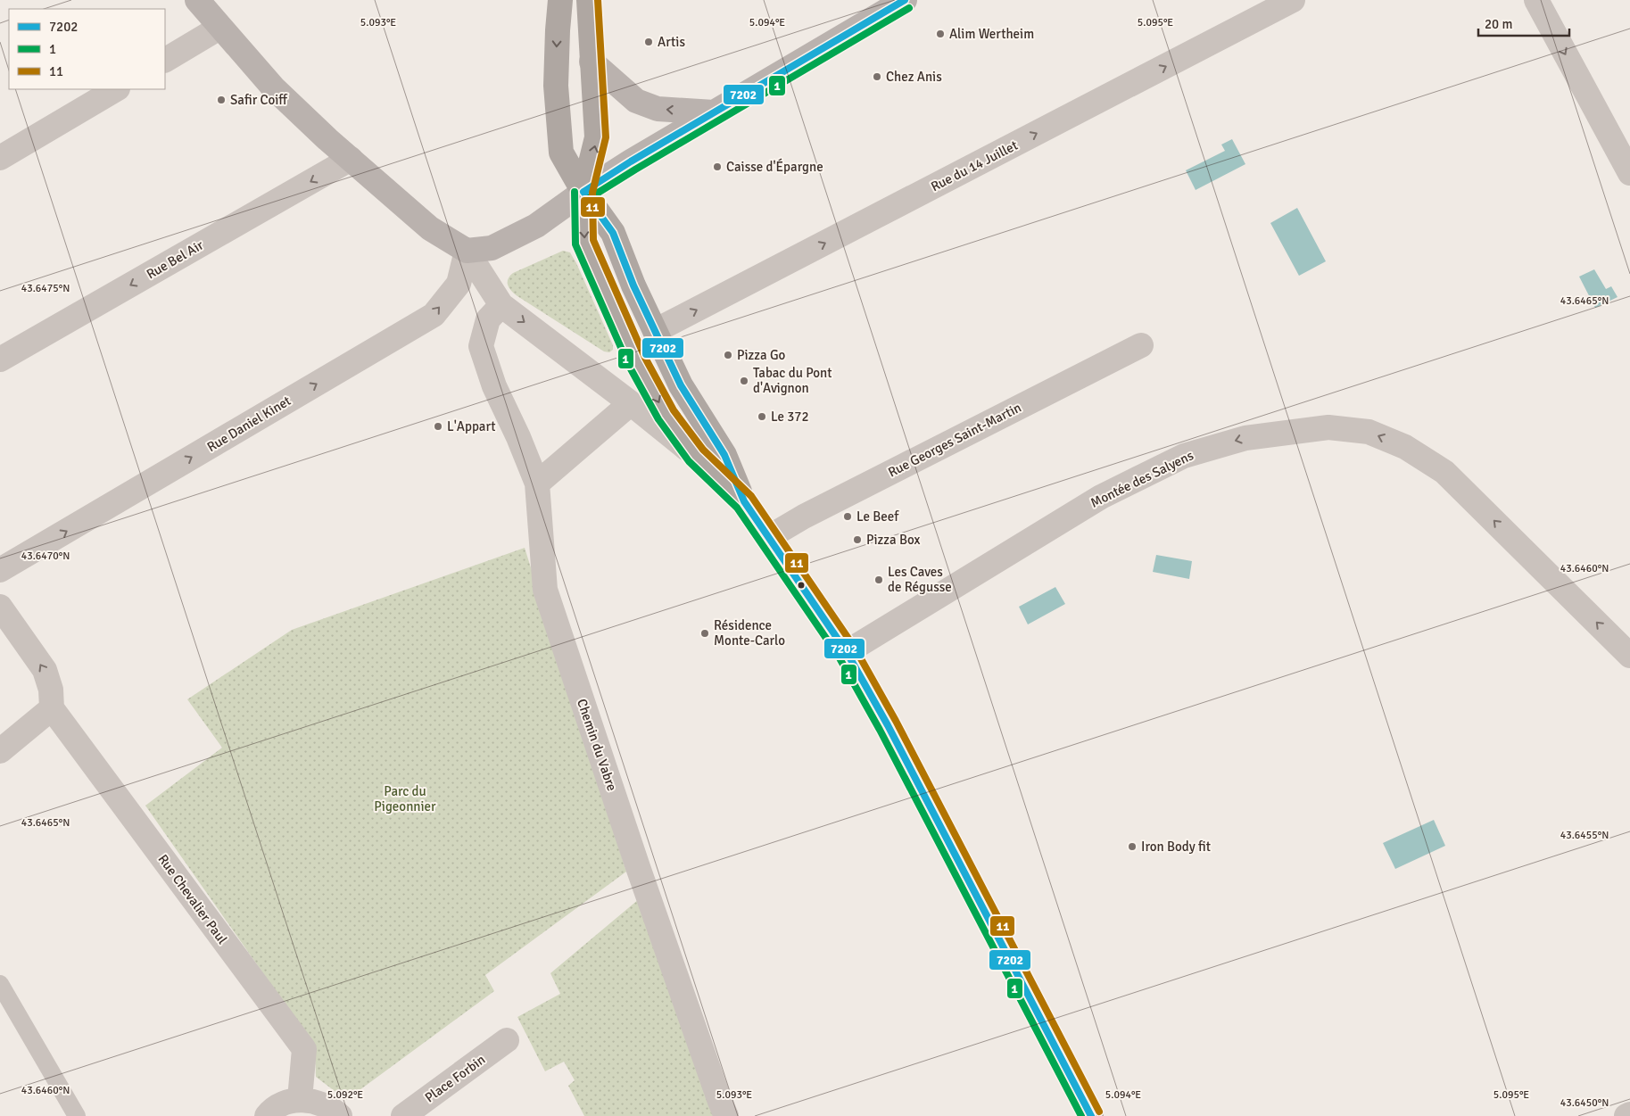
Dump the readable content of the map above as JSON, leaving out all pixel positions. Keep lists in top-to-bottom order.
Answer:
{
  "streets": {
    "street": [
      "Rue du 14 Juillet",
      "Rue Bel Air",
      "Rue Daniel Kinet",
      "Rue Georges Saint-Martin",
      "Montée des Salyens",
      "Chemin du Vabre",
      "Rue Chevalier Paul",
      "Place Forbin"
    ]
  },
  "one_way": ["Rue du 14 Juillet", "Rue Daniel Kinet", "Montée des Salyens"],
  "parks": ["Parc du Pigeonnier"],
  "places": [
    "Alim Wertheim",
    "Artis",
    "Chez Anis",
    "Safir Coiff",
    "Caisse d'Épargne",
    "Pizza Go",
    "Tabac du Pont d'Avignon",
    "Le 372",
    "L'Appart",
    "Le Beef",
    "Pizza Box",
    "Les Caves de Régusse",
    "Résidence Monte-Carlo",
    "Iron Body fit"
  ],
  "lines": ["transit line 7202", "transit line 11", "transit line 1"],
  "legend": ["7202", "1", "11"],
  "scale_bar": "20 m",
  "coordinates": [
    "5.093°E",
    "5.094°E",
    "5.095°E",
    "43.6475°N",
    "43.6465°N",
    "43.6470°N",
    "43.6460°N",
    "43.6455°N",
    "5.092°E",
    "43.6450°N"
  ]
}
